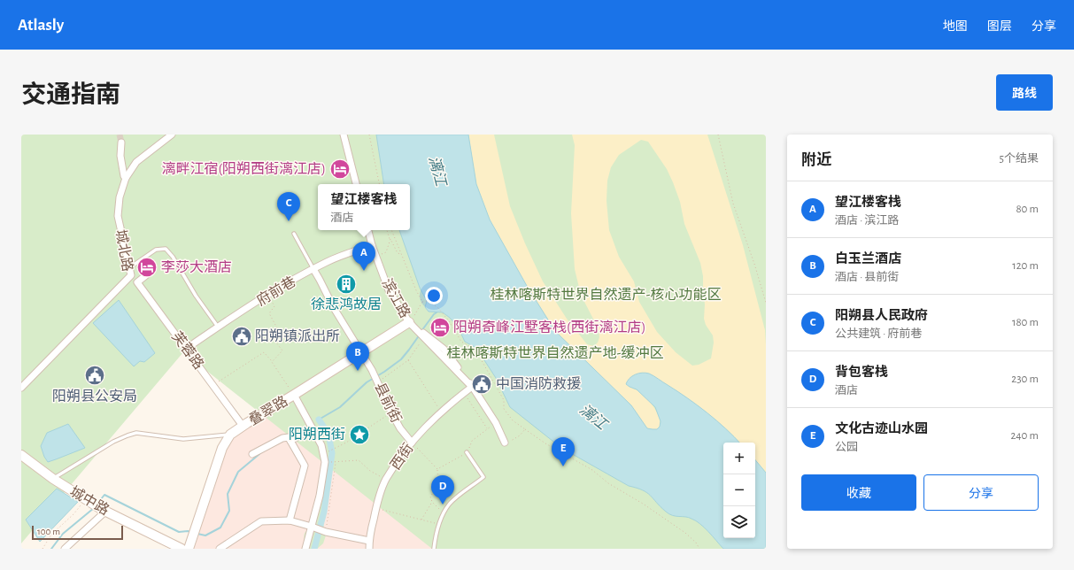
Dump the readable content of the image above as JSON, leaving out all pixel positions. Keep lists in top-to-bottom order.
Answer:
{
  "streets": {
    "street": [
      "城北路",
      "府前巷",
      "滨江路",
      "芙蓉路",
      "县前街",
      "叠翠路",
      "西街",
      "城中路"
    ]
  },
  "crossings": [
    ["城北路", "芙蓉路"],
    ["府前巷", "滨江路"],
    ["府前巷", "芙蓉路"],
    ["府前巷", "县前街"],
    ["滨江路", "叠翠路"],
    ["滨江路", "西街"],
    ["芙蓉路", "叠翠路"],
    ["县前街", "叠翠路"],
    ["县前街", "西街"]
  ],
  "water": ["漓江"],
  "parks": ["桂林喀斯特世界自然遗产-核心功能区", "桂林喀斯特世界自然遗产地-缓冲区"],
  "places": {
    "hotel": ["漓畔江宿(阳朔西街漓江店)", "李莎大酒店", "阳朔奇峰江墅客栈(西街漓江店)"],
    "building": ["徐悲鸿故居"],
    "public building": ["阳朔镇派出所", "阳朔县公安局", "中国消防救援"],
    "place": ["阳朔西街"]
  },
  "scale_bar": "100 m",
  "page": {
    "header": "Atlasly",
    "nav": ["地图", "图层", "分享"],
    "title": "交通指南",
    "buttons": [
      "路线",
      ["收藏", "分享"]
    ],
    "heading": ["附近", "5个结果"],
    "list": [
      {
        "mark": "A",
        "name": "望江楼客栈",
        "note": "酒店 · 滨江路",
        "value": "80 m"
      },
      {
        "mark": "B",
        "name": "白玉兰酒店",
        "note": "酒店 · 县前街",
        "value": "120 m"
      },
      {
        "mark": "C",
        "name": "阳朔县人民政府",
        "note": "公共建筑 · 府前巷",
        "value": "180 m"
      },
      {
        "mark": "D",
        "name": "背包客栈",
        "note": "酒店",
        "value": "230 m"
      },
      {
        "mark": "E",
        "name": "文化古迹山水园",
        "note": "公园",
        "value": "240 m"
      }
    ],
    "popup": ["望江楼客栈", "酒店"],
    "pins": [
      "C",
      "A",
      "B",
      "E",
      "D"
    ],
    "map_buttons": ["+", "−"],
    "scale": "100 m"
  }
}
